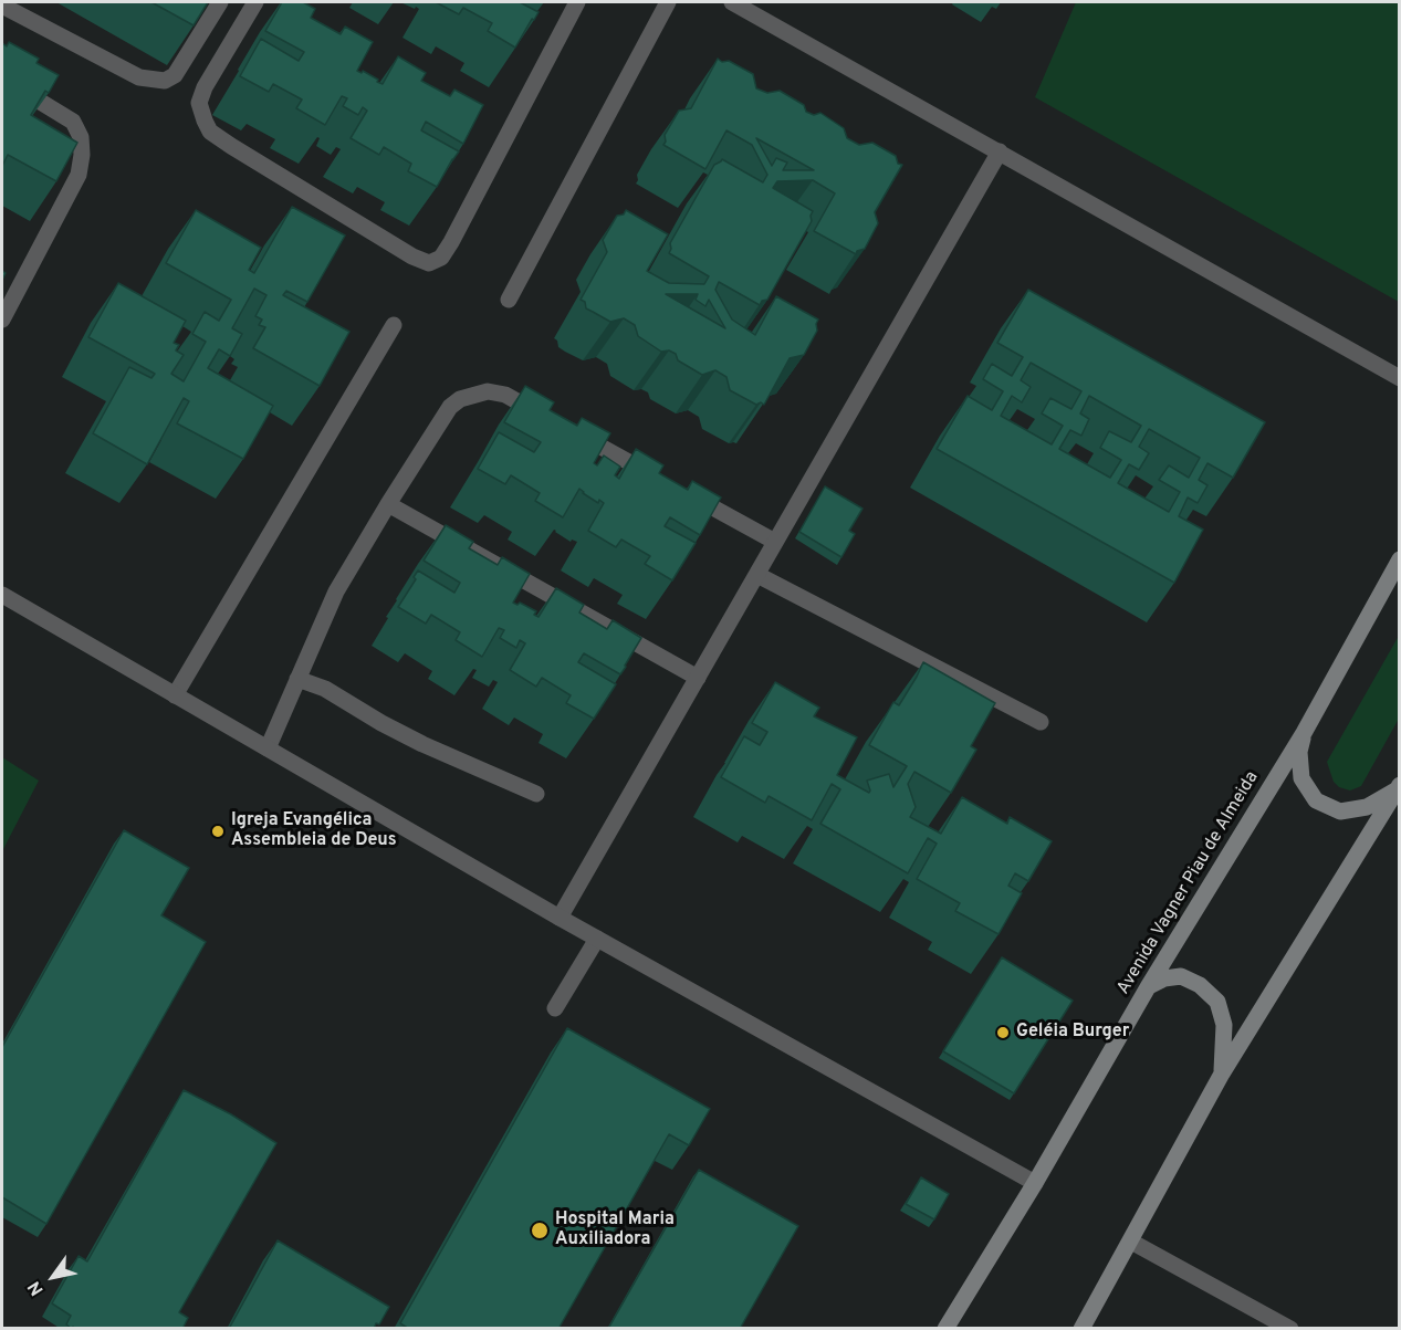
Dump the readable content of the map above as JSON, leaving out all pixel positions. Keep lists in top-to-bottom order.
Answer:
{
  "streets": {
    "main road": ["Avenida Vagner Piau de Almeida"]
  },
  "places": ["Igreja Evangélica Assembleia de Deus", "Geléia Burger", "Hospital Maria Auxiliadora"],
  "north": "bottom left"
}
